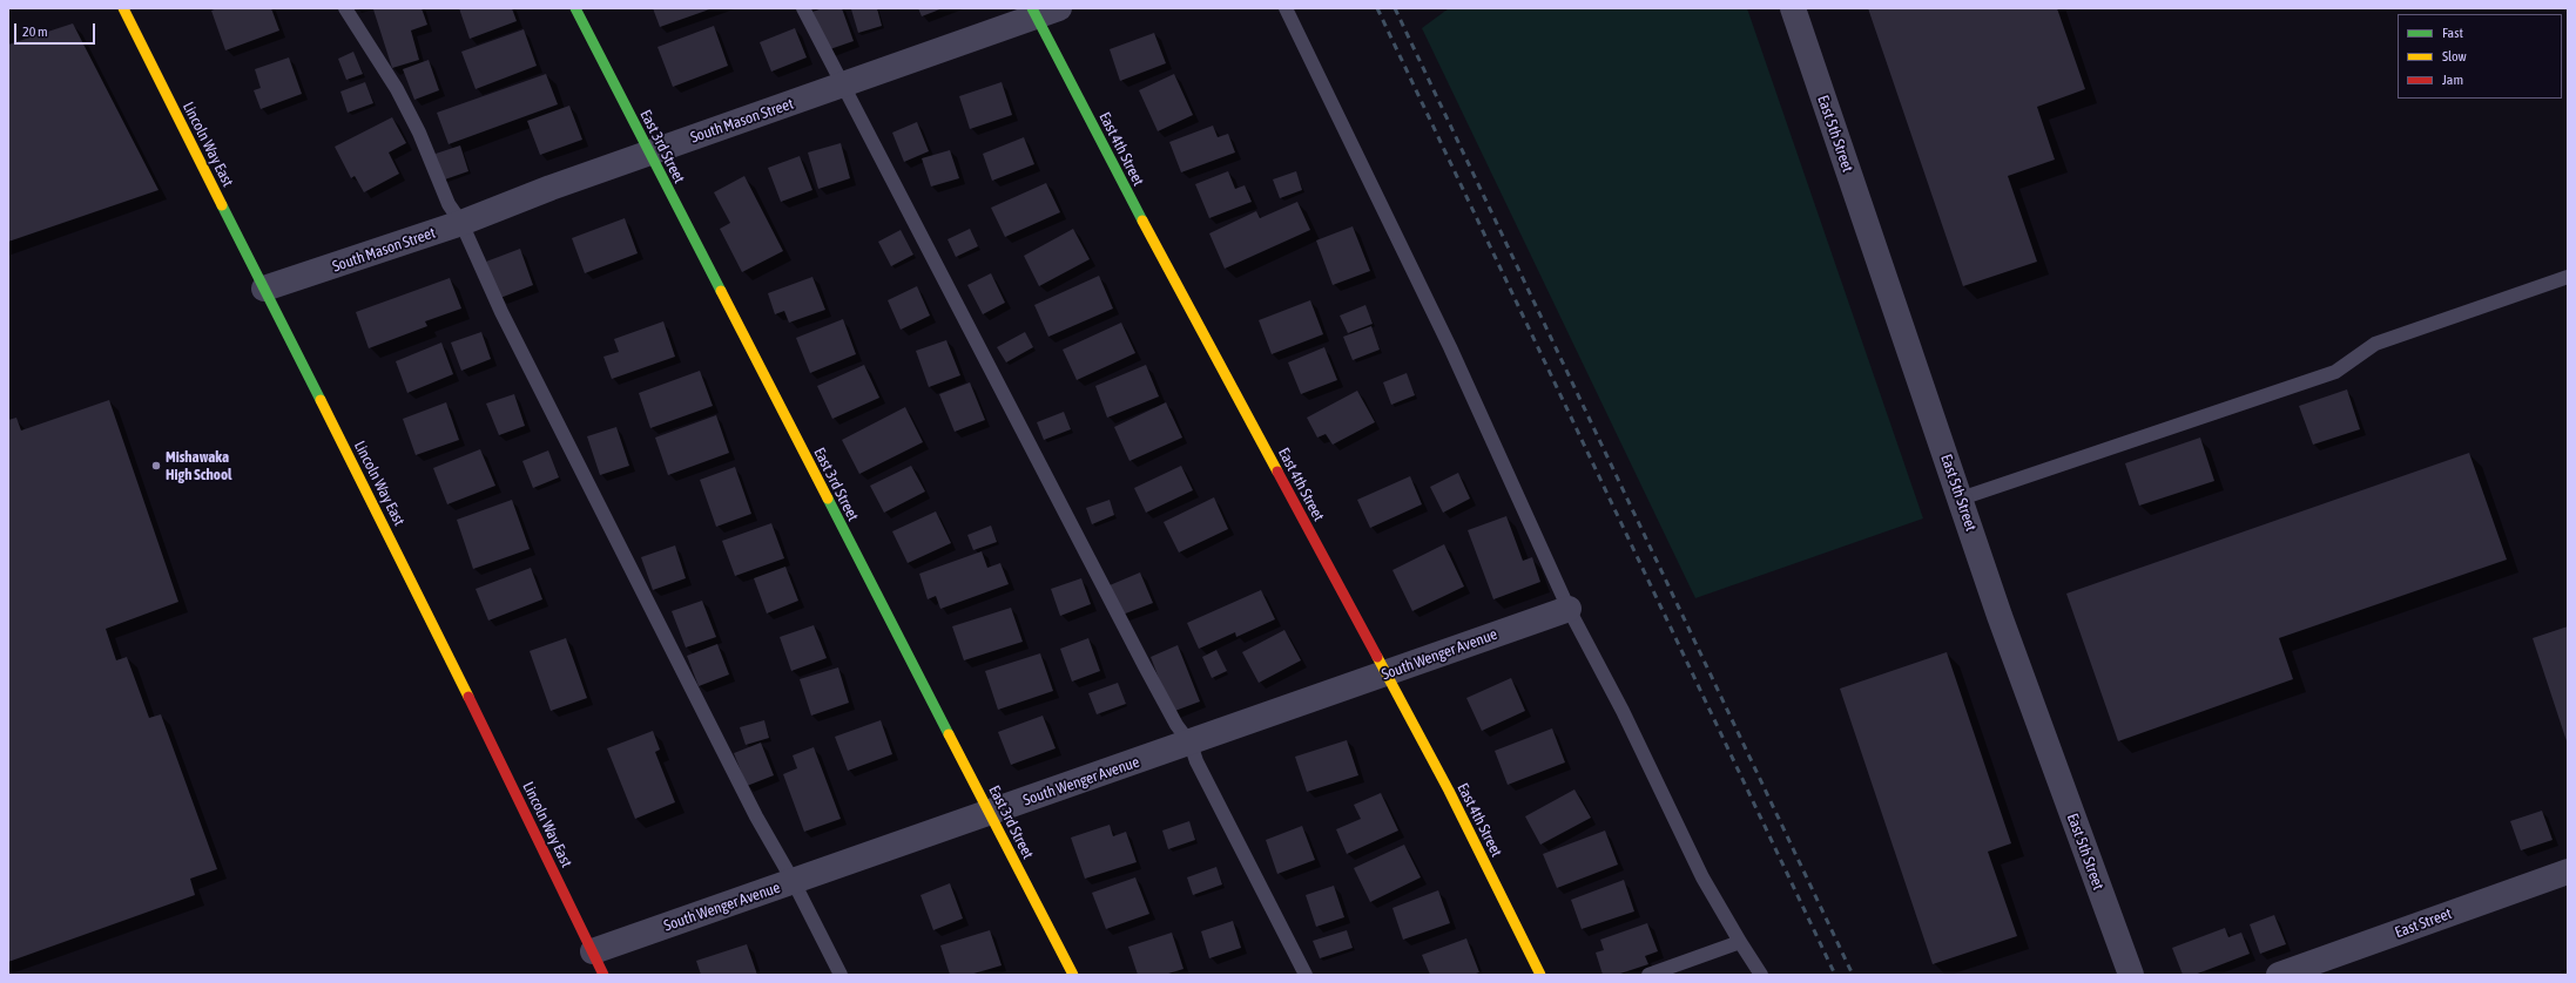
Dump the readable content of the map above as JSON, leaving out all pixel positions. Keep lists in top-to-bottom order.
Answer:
{
  "streets": {
    "street": [
      "South Mason Street",
      "East 5th Street",
      "Lincoln Way East",
      "East 3rd Street",
      "East 4th Street",
      "South Wenger Avenue",
      "East Street"
    ]
  },
  "crossings": [
    ["South Mason Street", "Lincoln Way East"],
    ["South Mason Street", "East 3rd Street"],
    ["South Mason Street", "East 4th Street"],
    ["Lincoln Way East", "South Wenger Avenue"],
    ["East 3rd Street", "South Wenger Avenue"],
    ["East 4th Street", "South Wenger Avenue"]
  ],
  "places": ["Mishawaka High School"],
  "legend": ["Fast", "Slow", "Jam"],
  "scale_bar": "20 m"
}
